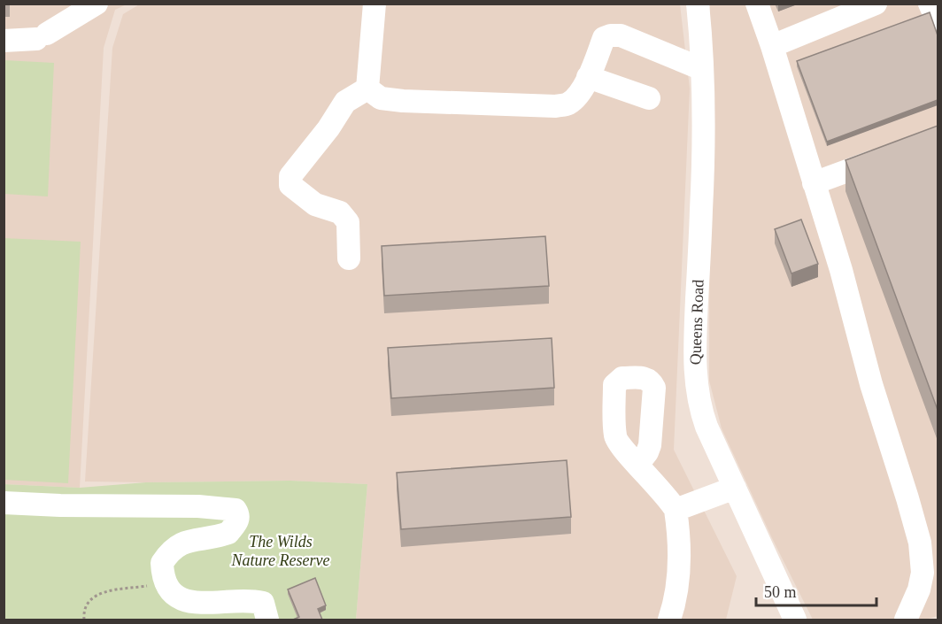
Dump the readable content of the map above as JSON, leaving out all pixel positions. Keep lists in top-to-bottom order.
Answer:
{
  "streets": {
    "street": ["Queens Road"]
  },
  "parks": ["The Wilds Nature Reserve"],
  "scale_bar": "50 m"
}
